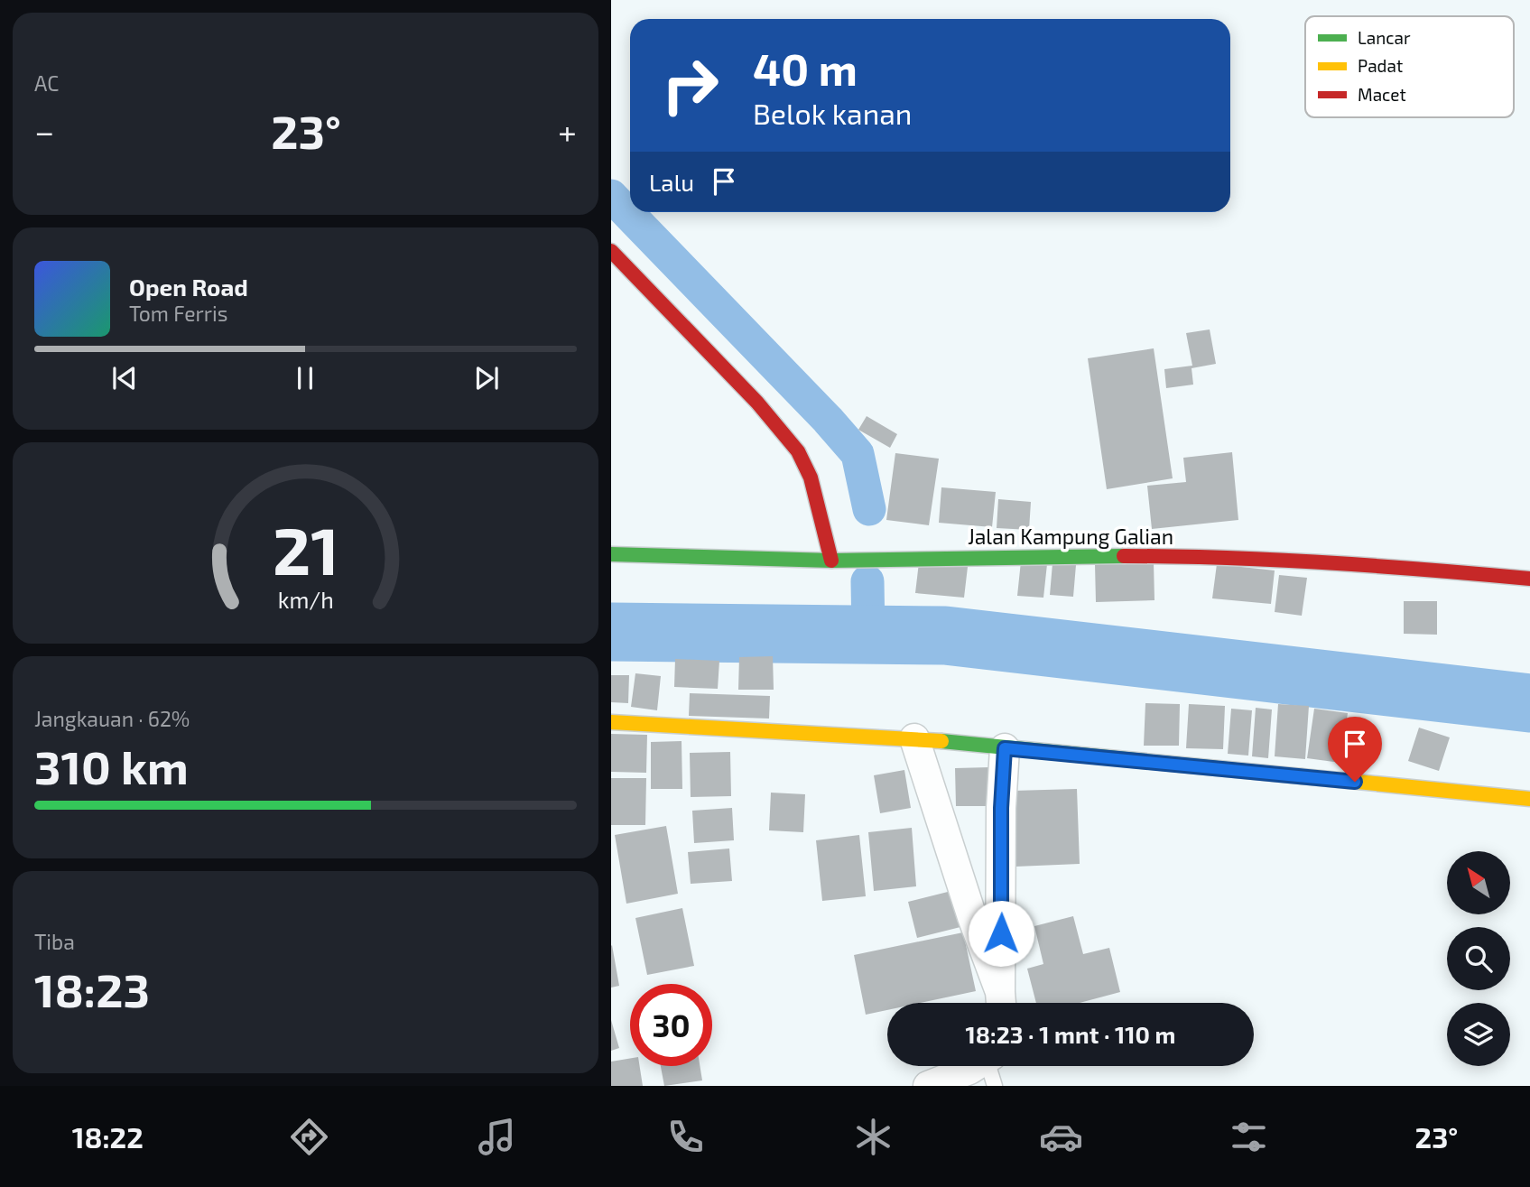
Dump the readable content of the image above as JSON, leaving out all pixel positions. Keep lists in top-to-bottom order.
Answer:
{
  "streets": {
    "street": ["Jalan Kampung Galian"]
  },
  "legend": ["Lancar", "Padat", "Macet"],
  "north": "top left",
  "page": {
    "tile": [
      "AC",
      ["Jangkauan · 62%", "310 km"],
      ["Tiba", "18:23"]
    ],
    "turn": ["40 m", "Belok kanan"],
    "heat": ["−", "23°", "+"],
    "then": "Lalu",
    "song": ["Open Road", "Tom Ferris"],
    "limit": "30",
    "trip": "18:23 · 1 mnt · 110 m",
    "tabs": ["18:22", "23°"],
    "gauge": ["21", "km/h"]
  }
}
